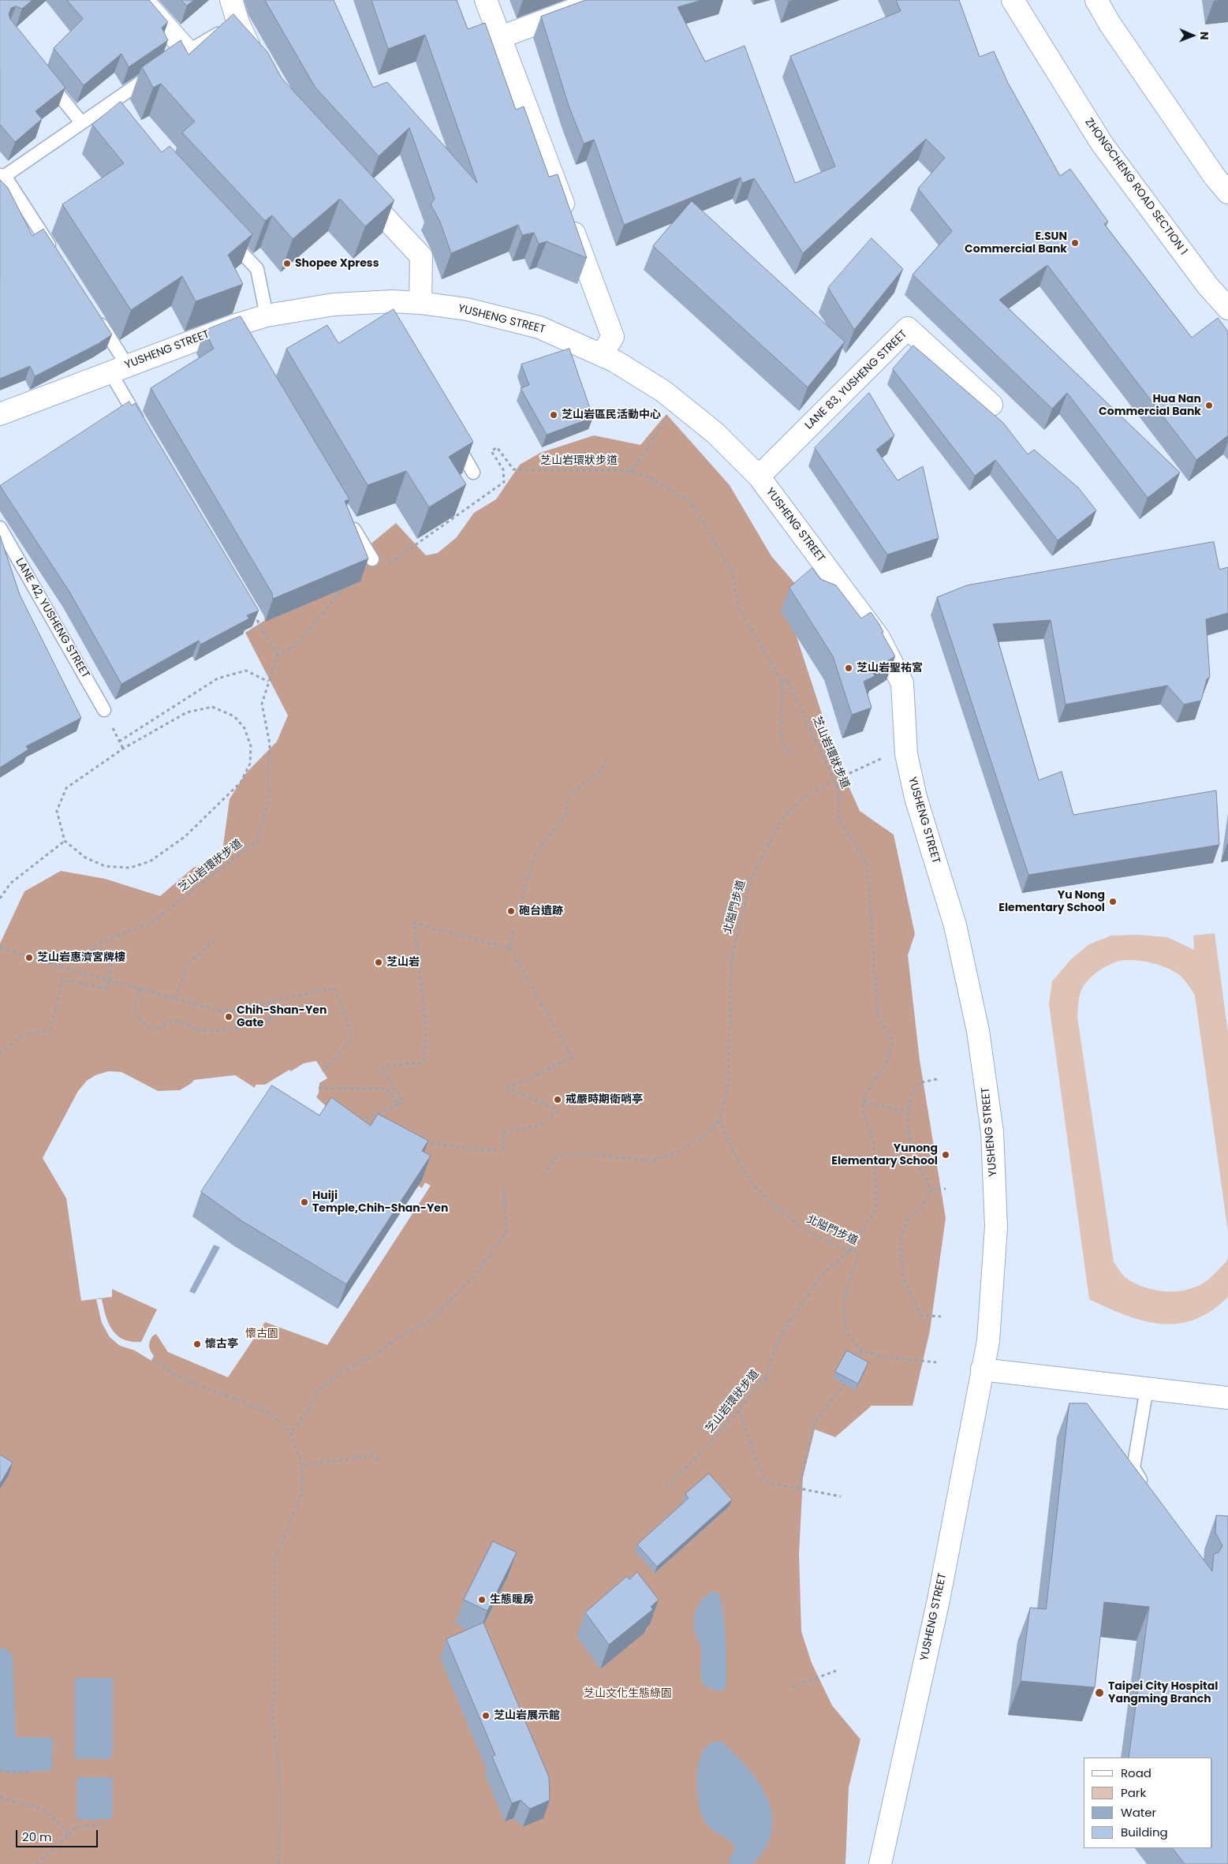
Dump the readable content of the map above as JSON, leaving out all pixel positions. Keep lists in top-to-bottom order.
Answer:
{
  "streets": {
    "street": ["ZHONGCHENG ROAD SECTION 1", "YUSHENG STREET", "LANE 83, YUSHENG STREET"],
    "lane": ["LANE 42, YUSHENG STREET"],
    "path": ["芝山岩環狀步道", "北隘門步道"]
  },
  "crossings": [
    ["YUSHENG STREET", "LANE 83, YUSHENG STREET"],
    ["芝山岩環狀步道", "北隘門步道"]
  ],
  "parks": ["懷古園", "芝山文化生態綠園"],
  "places": [
    "E.SUN Commercial Bank",
    "Shopee Xpress",
    "Hua Nan Commercial Bank",
    "芝山岩區民活動中心",
    "芝山岩聖祐宮",
    "Yu Nong Elementary School",
    "砲台遺跡",
    "芝山岩惠濟宮牌樓",
    "芝山岩",
    "Chih-Shan-Yen Gate",
    "戒嚴時期衛哨亭",
    "Yunong Elementary School",
    "Huiji Temple,Chih-Shan-Yen",
    "懷古亭",
    "生態暖房",
    "Taipei City Hospital Yangming Branch",
    "芝山岩展示館"
  ],
  "legend": [
    "Road",
    "Park",
    "Water",
    "Building"
  ],
  "scale_bar": "20 m",
  "north": "right"
}
